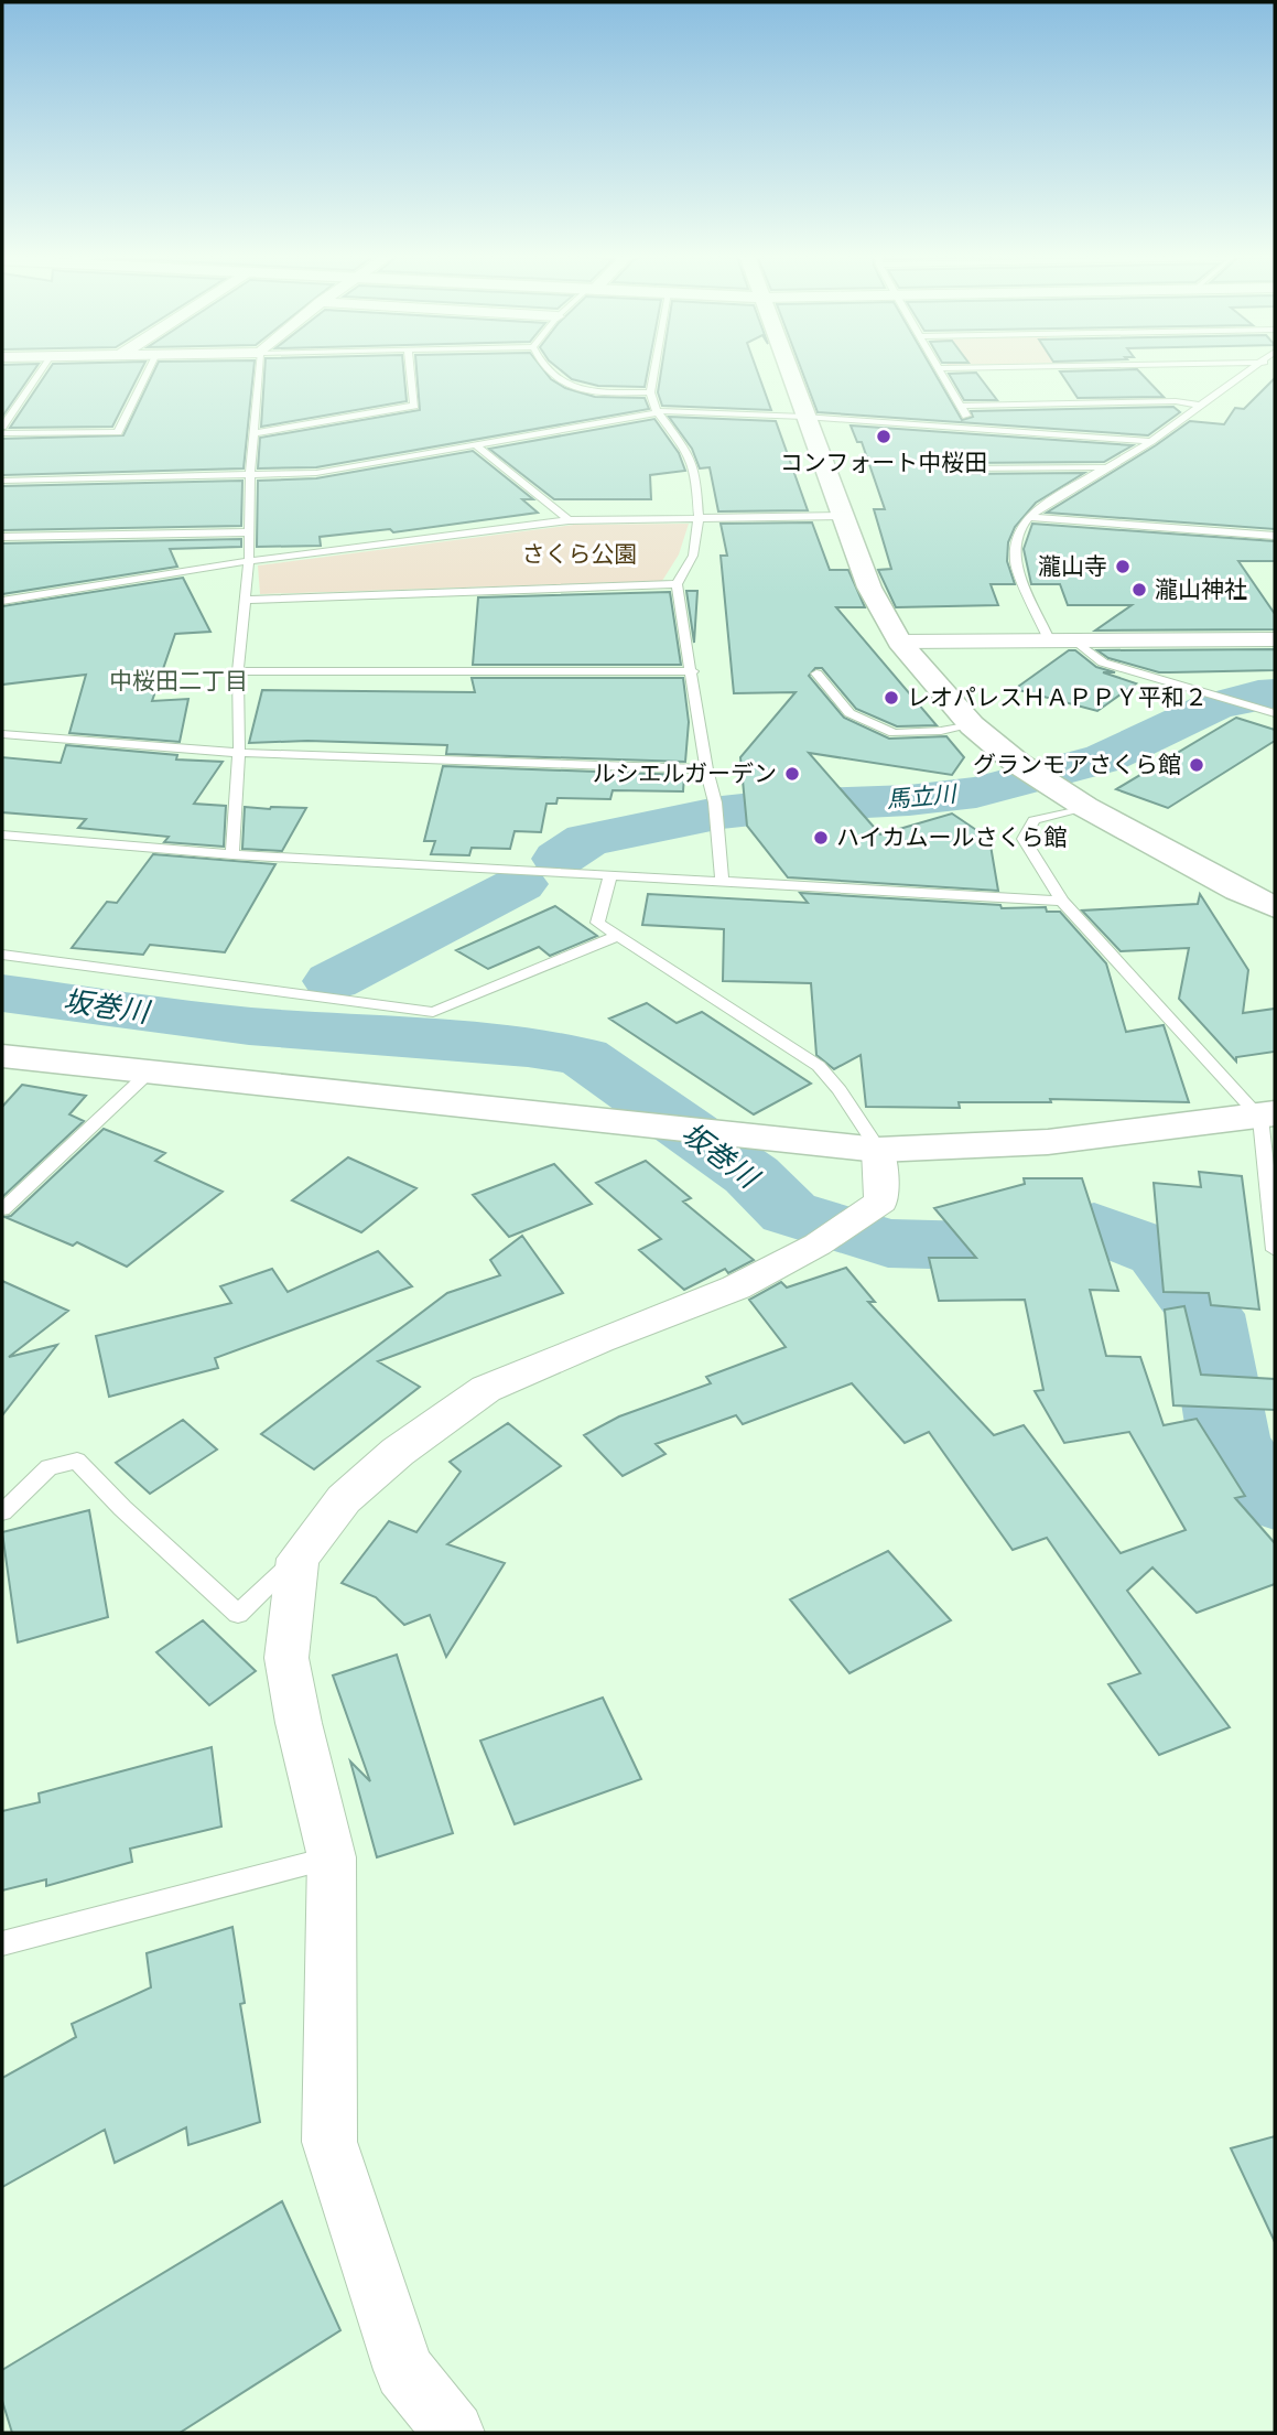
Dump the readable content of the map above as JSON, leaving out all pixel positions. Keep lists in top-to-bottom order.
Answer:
{
  "districts": ["中桜田二丁目"],
  "water": ["馬立川", "坂巻川"],
  "parks": ["さくら公園"],
  "places": [
    "コンフォート中桜田",
    "瀧山寺",
    "瀧山神社",
    "レオパレスＨＡＰＰＹ平和２",
    "グランモアさくら館",
    "ルシエルガーデン",
    "ハイカムールさくら館"
  ]
}
